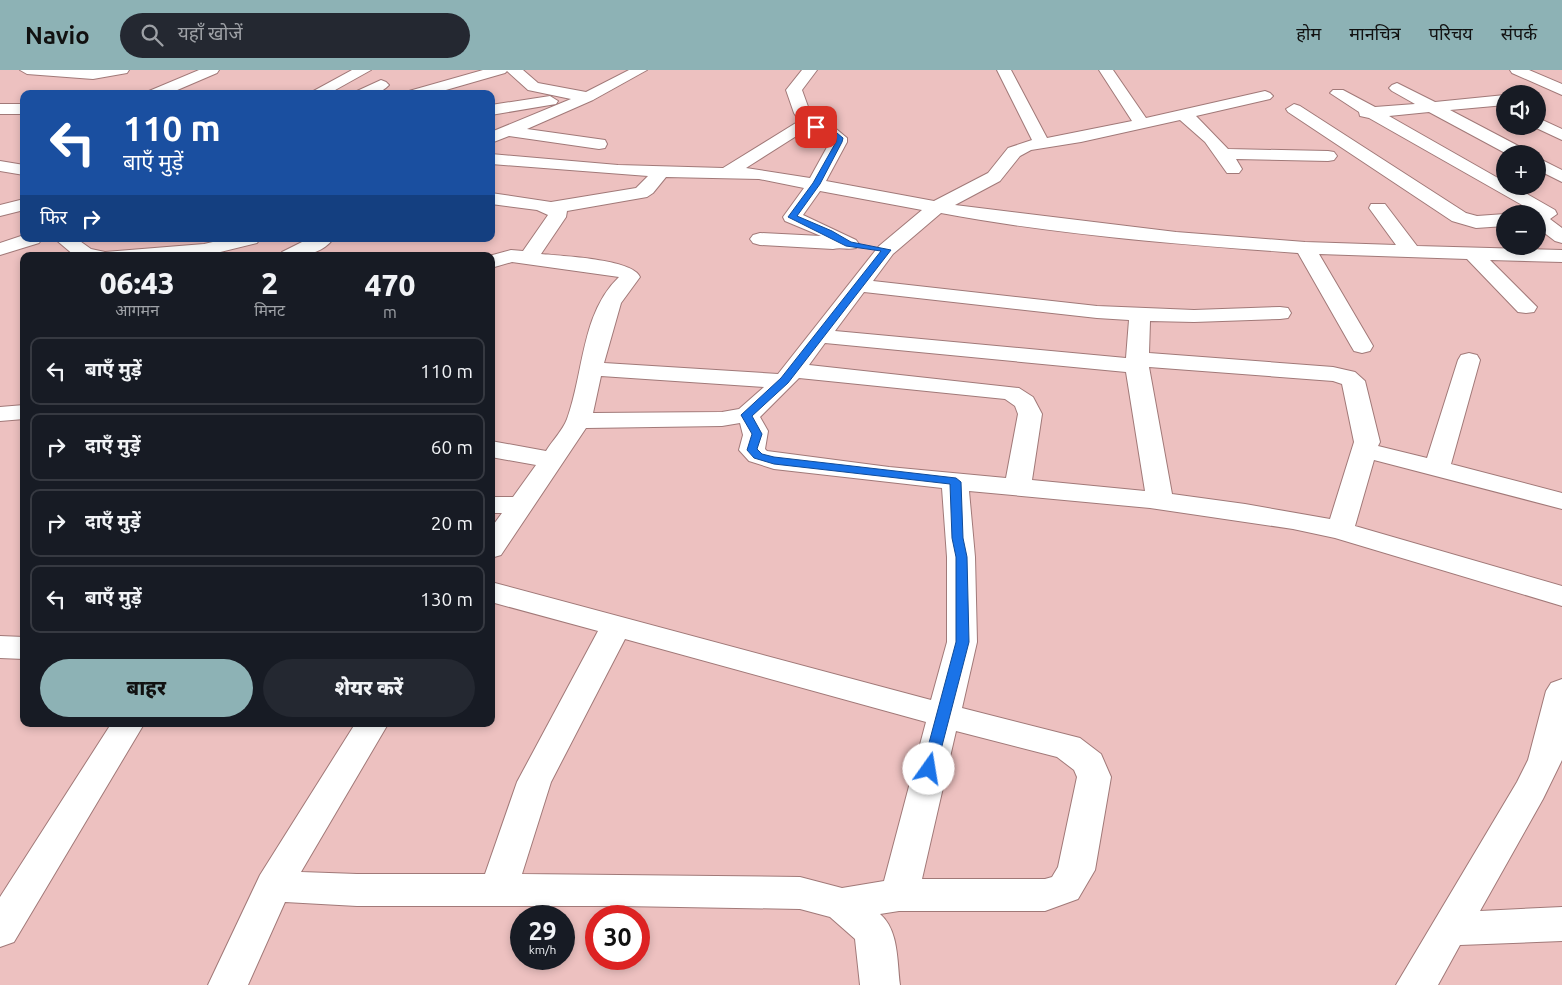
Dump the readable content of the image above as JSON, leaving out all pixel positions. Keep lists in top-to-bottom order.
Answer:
{
  "page": {
    "header": "Navio",
    "search": "यहाँ खोजें",
    "nav": [
      "होम",
      "मानचित्र",
      "परिचय",
      "संपर्क"
    ],
    "map_buttons": ["+", "−"],
    "turn": ["110 m", "बाएँ मुड़ें"],
    "then": "फिर",
    "eta": [
      "06:43",
      "आगमन",
      "2",
      "मिनट",
      "470",
      "m"
    ],
    "list": [
      {
        "name": "बाएँ मुड़ें",
        "value": "110 m"
      },
      {
        "name": "दाएँ मुड़ें",
        "value": "60 m"
      },
      {
        "name": "दाएँ मुड़ें",
        "value": "20 m"
      },
      {
        "name": "बाएँ मुड़ें",
        "value": "130 m"
      }
    ],
    "buttons": ["बाहर", "शेयर करें"],
    "speed": "29 km/h",
    "limit": "30"
  }
}
